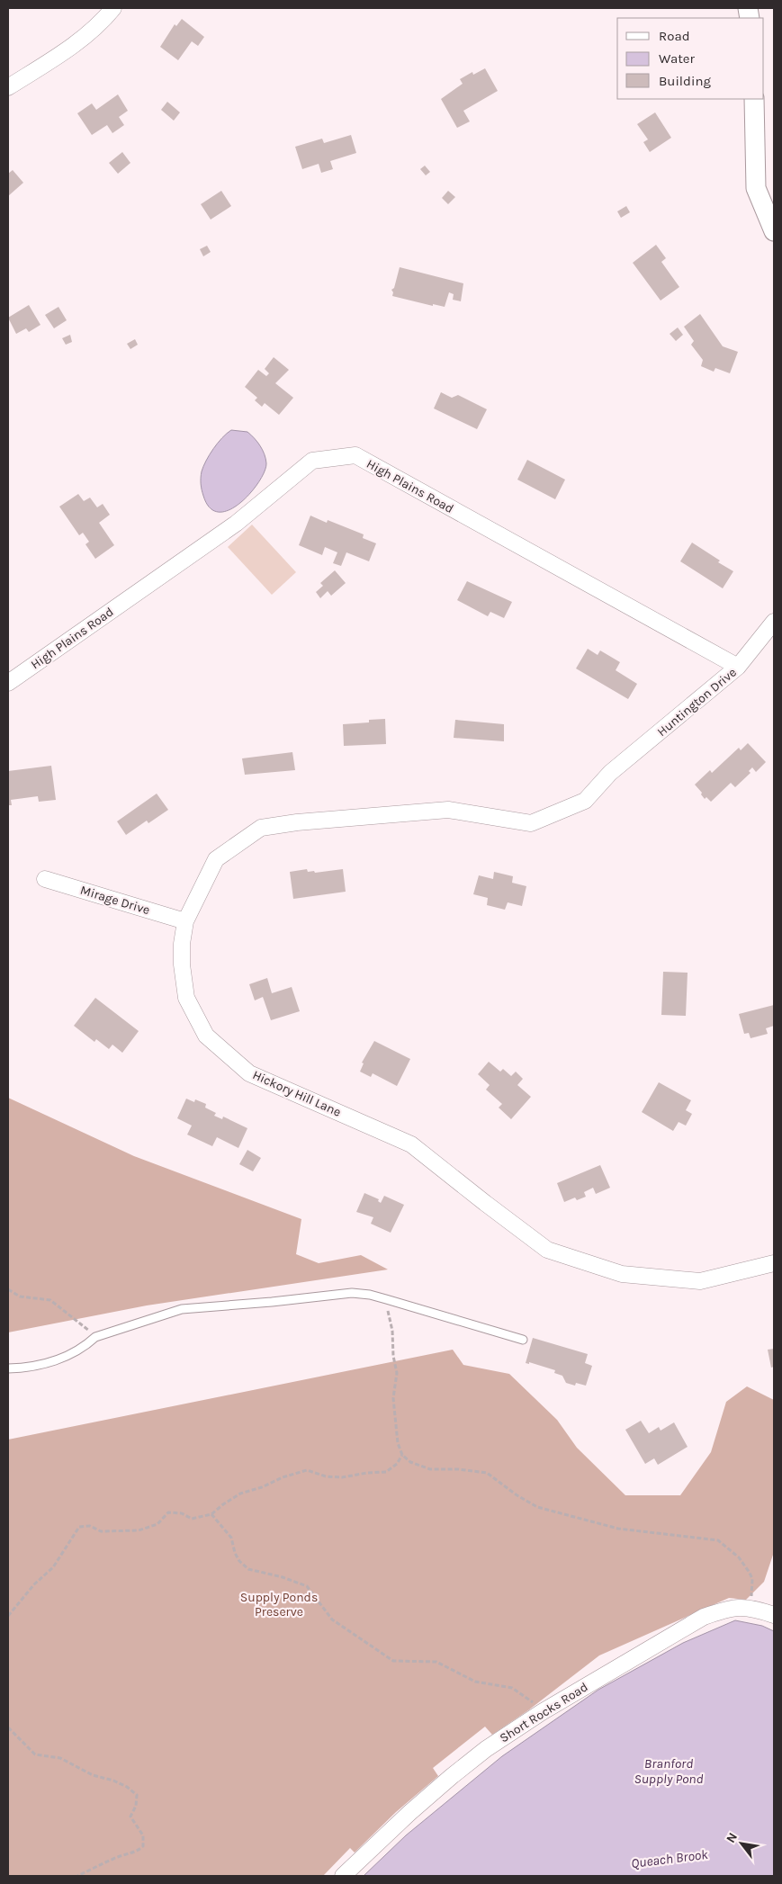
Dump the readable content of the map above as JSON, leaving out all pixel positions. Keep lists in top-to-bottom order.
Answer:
{
  "streets": {
    "street": [
      "High Plains Road",
      "Huntington Drive",
      "Mirage Drive",
      "Hickory Hill Lane",
      "Short Rocks Road"
    ]
  },
  "crossings": [
    ["High Plains Road", "Huntington Drive"],
    ["Huntington Drive", "Hickory Hill Lane"],
    ["Mirage Drive", "Hickory Hill Lane"]
  ],
  "water": ["Branford Supply Pond", "Queach Brook"],
  "parks": ["Supply Ponds Preserve"],
  "legend": ["Road", "Water", "Building"],
  "north": "top left"
}
